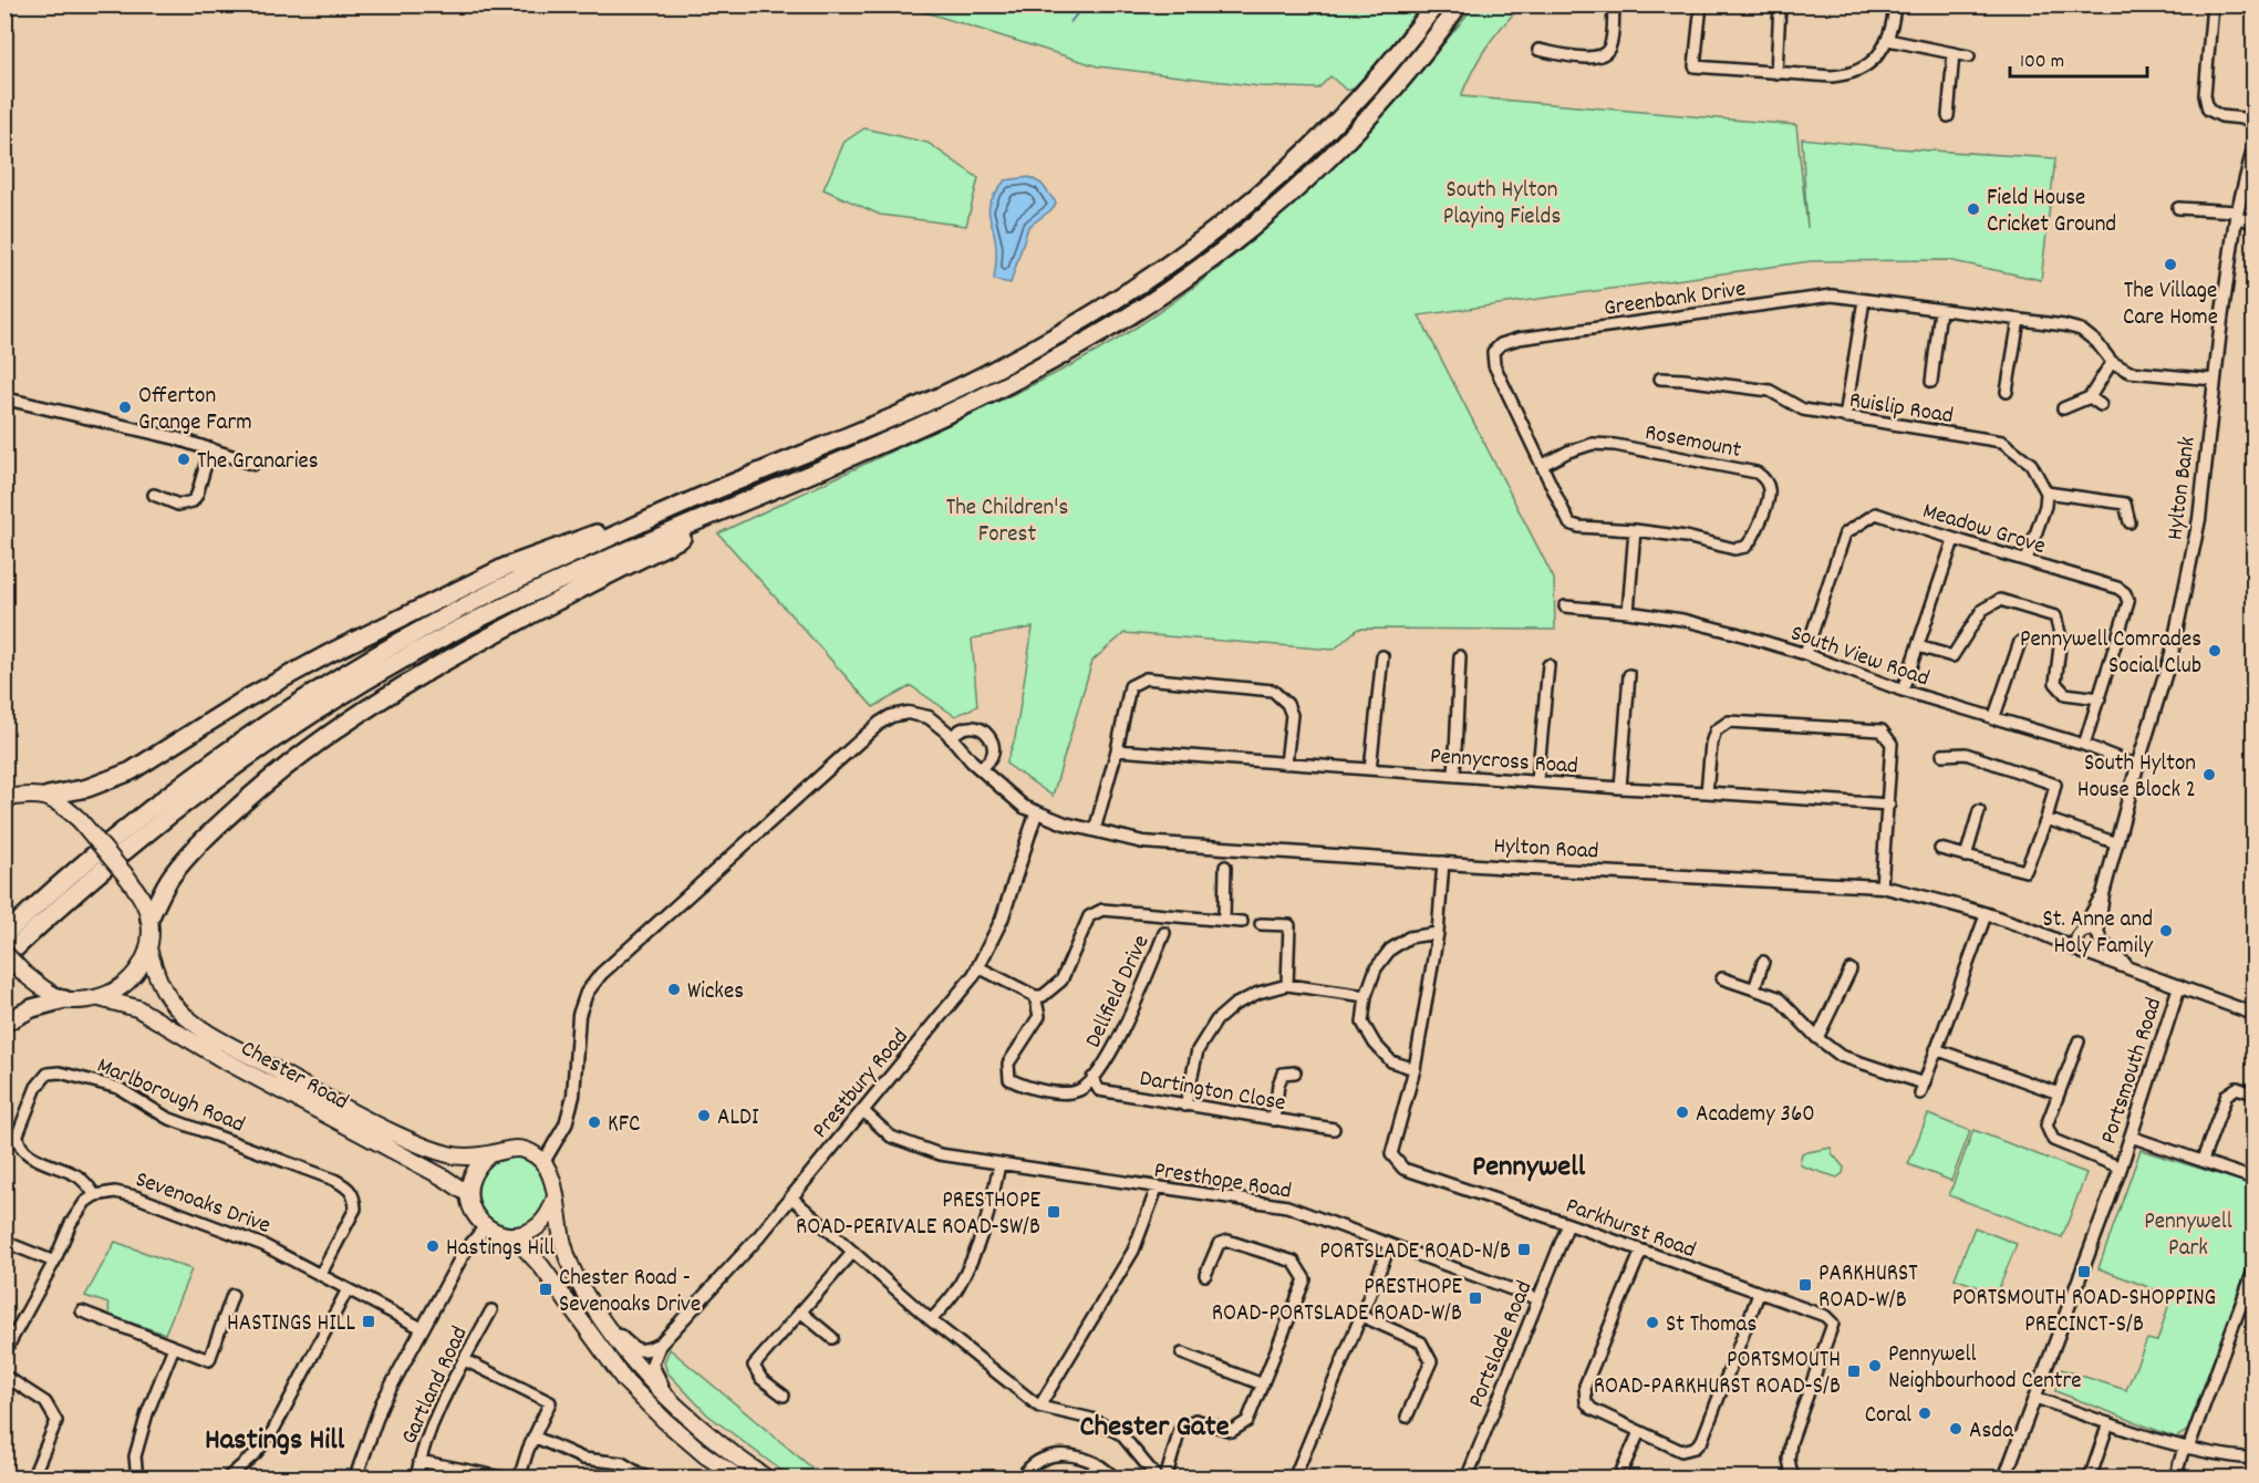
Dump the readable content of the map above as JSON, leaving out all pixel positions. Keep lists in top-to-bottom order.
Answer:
{
  "streets": {
    "main road": ["Chester Road"],
    "street": [
      "Greenbank Drive",
      "Ruislip Road",
      "Rosemount",
      "Hylton Bank",
      "Meadow Grove",
      "South View Road",
      "Pennycross Road",
      "Hylton Road",
      "Dellfield Drive",
      "Portsmouth Road",
      "Prestbury Road",
      "Dartington Close",
      "Marlborough Road",
      "Presthope Road",
      "Sevenoaks Drive",
      "Parkhurst Road",
      "Portslade Road",
      "Gartland Road"
    ]
  },
  "crossings": [
    ["Greenbank Drive", "Rosemount"],
    ["Greenbank Drive", "Hylton Bank"],
    ["Hylton Bank", "South View Road"],
    ["Meadow Grove", "South View Road"],
    ["Hylton Road", "Portsmouth Road"],
    ["Hylton Road", "Prestbury Road"],
    ["Dellfield Drive", "Dartington Close"],
    ["Prestbury Road", "Presthope Road"],
    ["Marlborough Road", "Sevenoaks Drive"],
    ["Presthope Road", "Portslade Road"],
    ["Parkhurst Road", "Portslade Road"]
  ],
  "districts": ["Pennywell", "Chester Gate", "Hastings Hill"],
  "parks": ["South Hylton Playing Fields", "The Children's Forest", "Pennywell Park"],
  "places": {
    "other": [
      "Field House Cricket Ground",
      "The Village Care Home",
      "Offerton Grange Farm",
      "The Granaries",
      "Pennywell Comrades Social Club",
      "South Hylton House Block 2",
      "St. Anne and Holy Family",
      "Wickes",
      "Academy 360",
      "ALDI",
      "KFC",
      "Hastings Hill",
      "St Thomas",
      "Pennywell Neighbourhood Centre",
      "Coral",
      "Asda"
    ],
    "transit": [
      "PRESTHOPE ROAD-PERIVALE ROAD-SW/B",
      "PORTSLADE ROAD-N/B",
      "PORTSMOUTH ROAD-SHOPPING PRECINCT-S/B",
      "PARKHURST ROAD-W/B",
      "Chester Road - Sevenoaks Drive",
      "PRESTHOPE ROAD-PORTSLADE ROAD-W/B",
      "HASTINGS HILL",
      "PORTSMOUTH ROAD-PARKHURST ROAD-S/B"
    ]
  },
  "scale_bar": "100 m"
}
